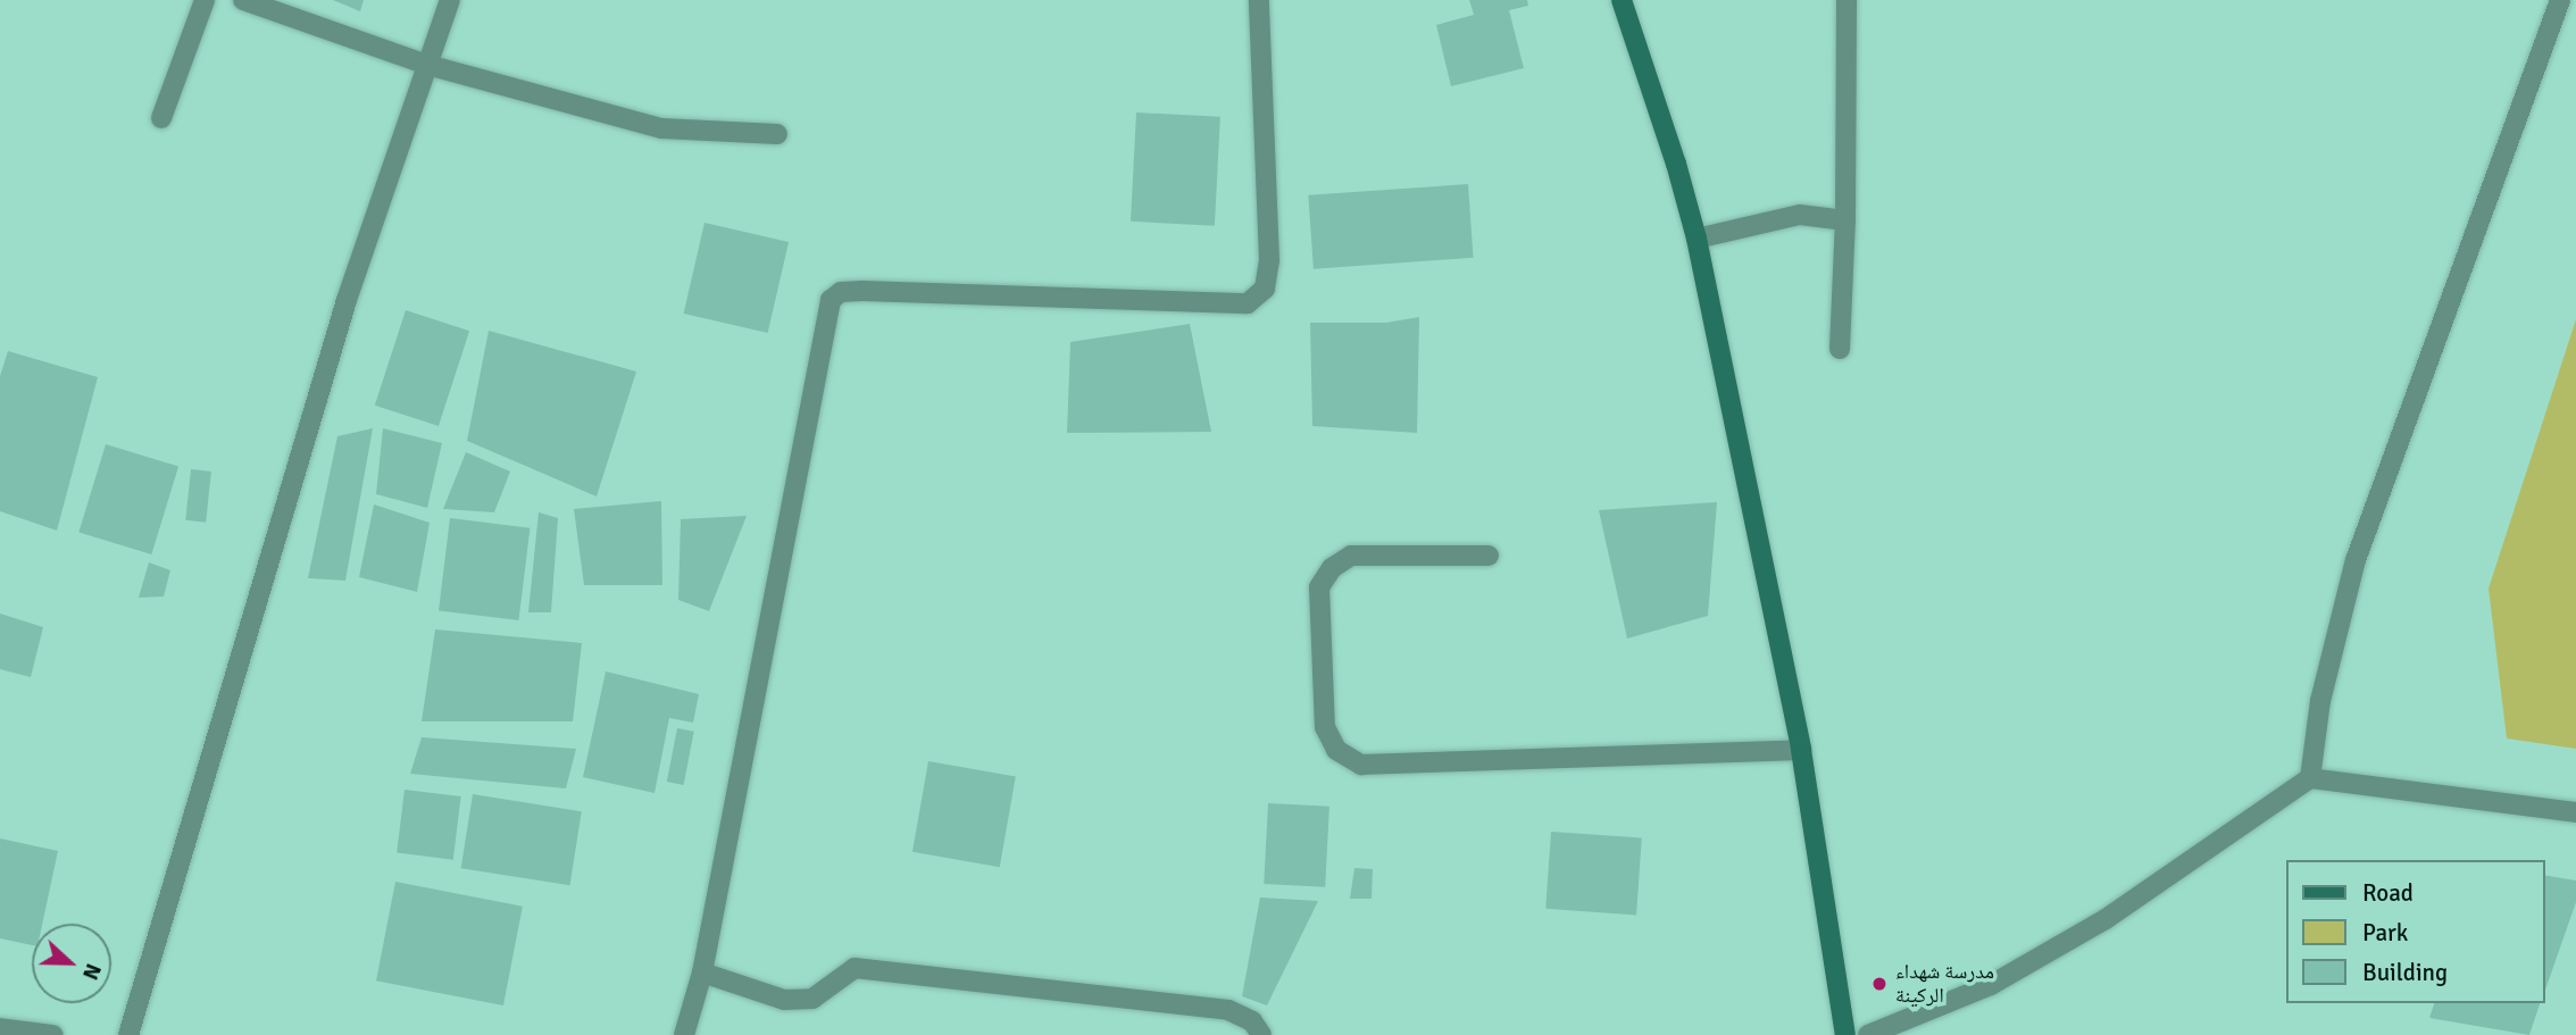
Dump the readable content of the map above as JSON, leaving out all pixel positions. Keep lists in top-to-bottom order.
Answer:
{
  "places": ["مدرسة شهداء الركينة"],
  "legend": ["Road", "Park", "Building"],
  "north": "right"
}
